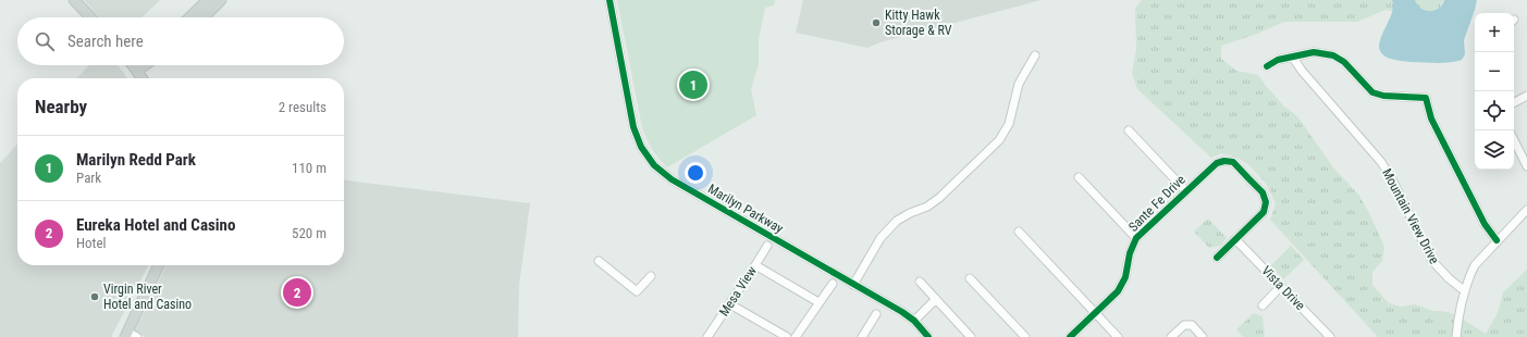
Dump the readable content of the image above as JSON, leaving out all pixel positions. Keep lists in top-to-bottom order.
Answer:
{
  "streets": {
    "street": [
      "Sante Fe Drive",
      "Marilyn Parkway",
      "Mountain View Drive",
      "Vista Drive",
      "Mesa View"
    ]
  },
  "crossings": [
    ["Sante Fe Drive", "Vista Drive"]
  ],
  "places": ["Kitty Hawk Storage & RV", "Virgin River Hotel and Casino"],
  "page": {
    "map_buttons": ["+", "−"],
    "search": "Search here",
    "pins": ["1", "2"],
    "heading": ["Nearby", "2 results"],
    "list": [
      {
        "mark": "1",
        "name": "Marilyn Redd Park",
        "note": "Park",
        "value": "110 m"
      },
      {
        "mark": "2",
        "name": "Eureka Hotel and Casino",
        "note": "Hotel",
        "value": "520 m"
      }
    ]
  }
}
